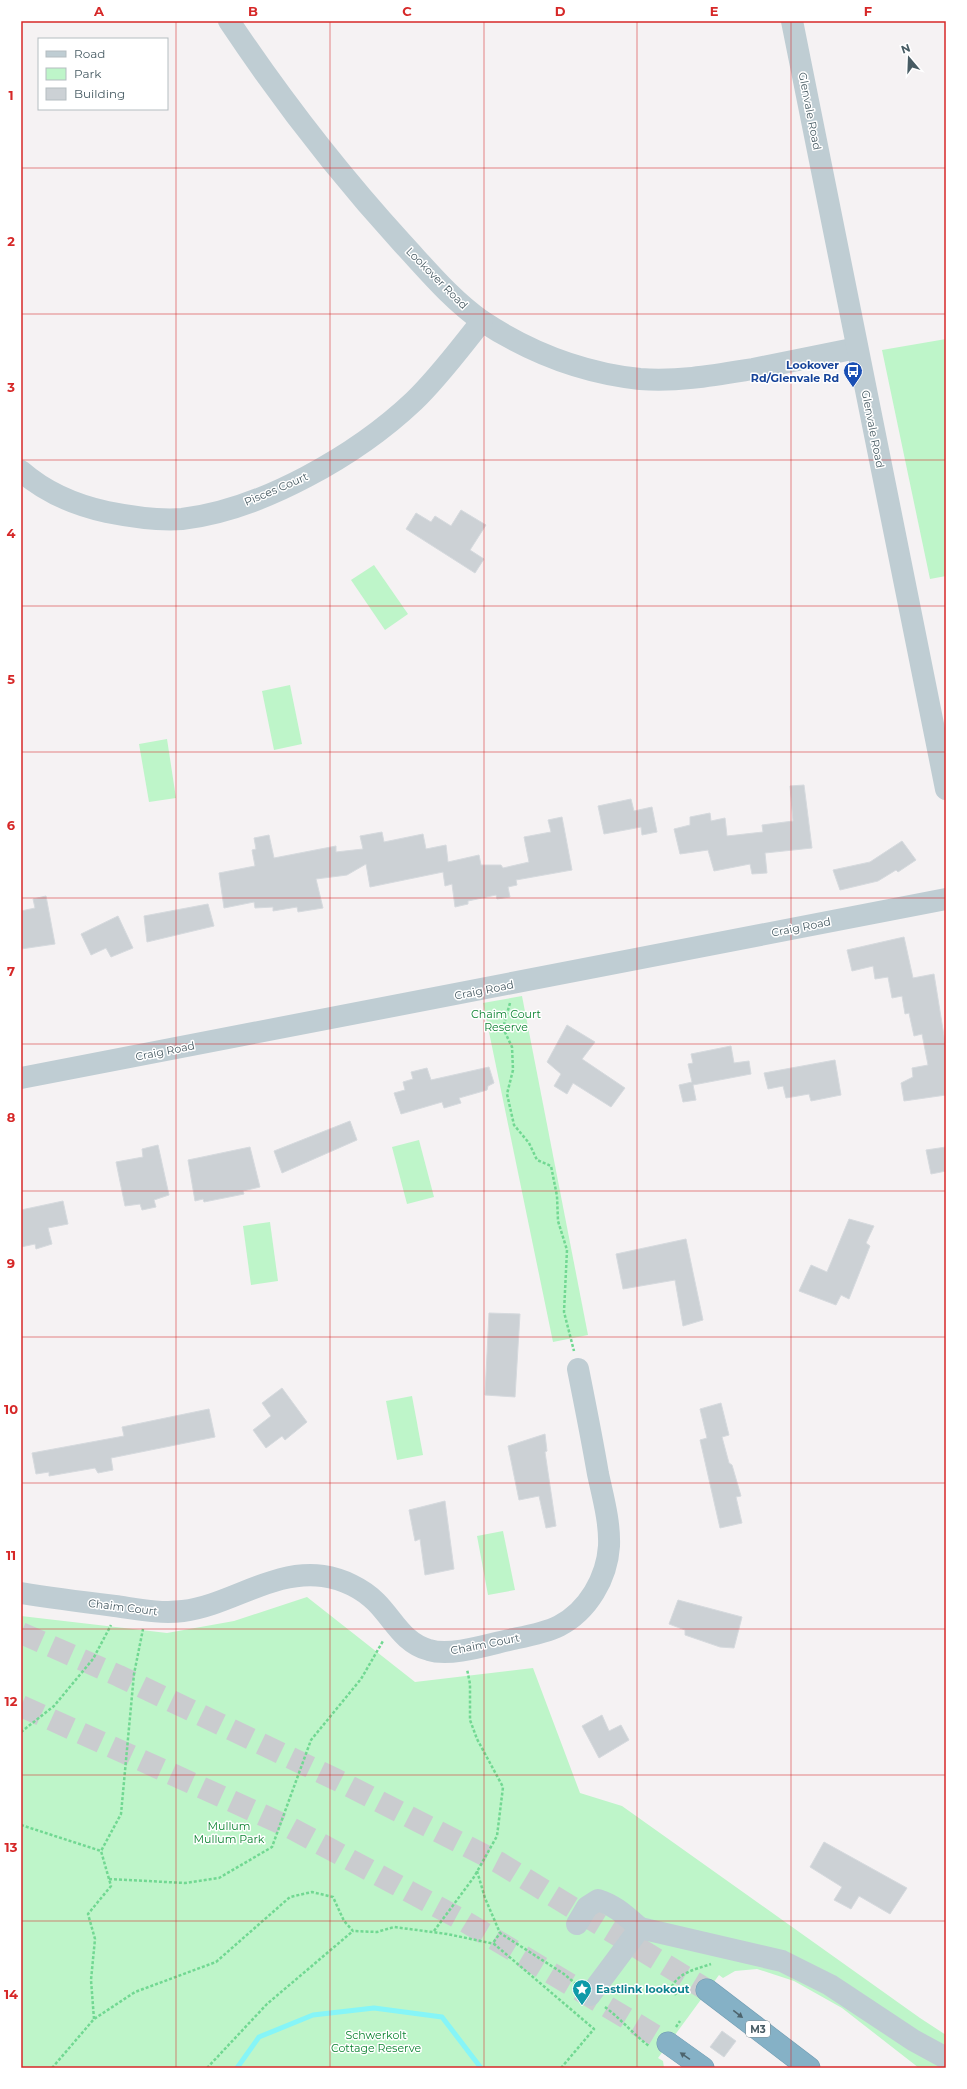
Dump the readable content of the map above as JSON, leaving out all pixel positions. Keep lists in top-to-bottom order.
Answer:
{
  "streets": {
    "highway": ["M3"],
    "street": [
      "Glenvale Road",
      "Lookover Road",
      "Pisces Court",
      "Craig Road",
      "Chaim Court"
    ]
  },
  "crossings": [
    ["Glenvale Road", "Lookover Road"],
    ["Lookover Road", "Pisces Court"]
  ],
  "parks": ["Chaim Court Reserve", "Mullum Mullum Park", "Schwerkolt Cottage Reserve"],
  "places": {
    "bus stop": ["Lookover Rd/Glenvale Rd"],
    "place": ["Eastlink lookout"]
  },
  "legend": ["Road", "Park", "Building"],
  "north": "top",
  "grid": {
    "columns": [
      "A",
      "B",
      "C",
      "D",
      "E",
      "F"
    ],
    "rows": [
      "1",
      "2",
      "3",
      "4",
      "5",
      "6",
      "7",
      "8",
      "9",
      "10",
      "11",
      "12",
      "13",
      "14"
    ]
  }
}
